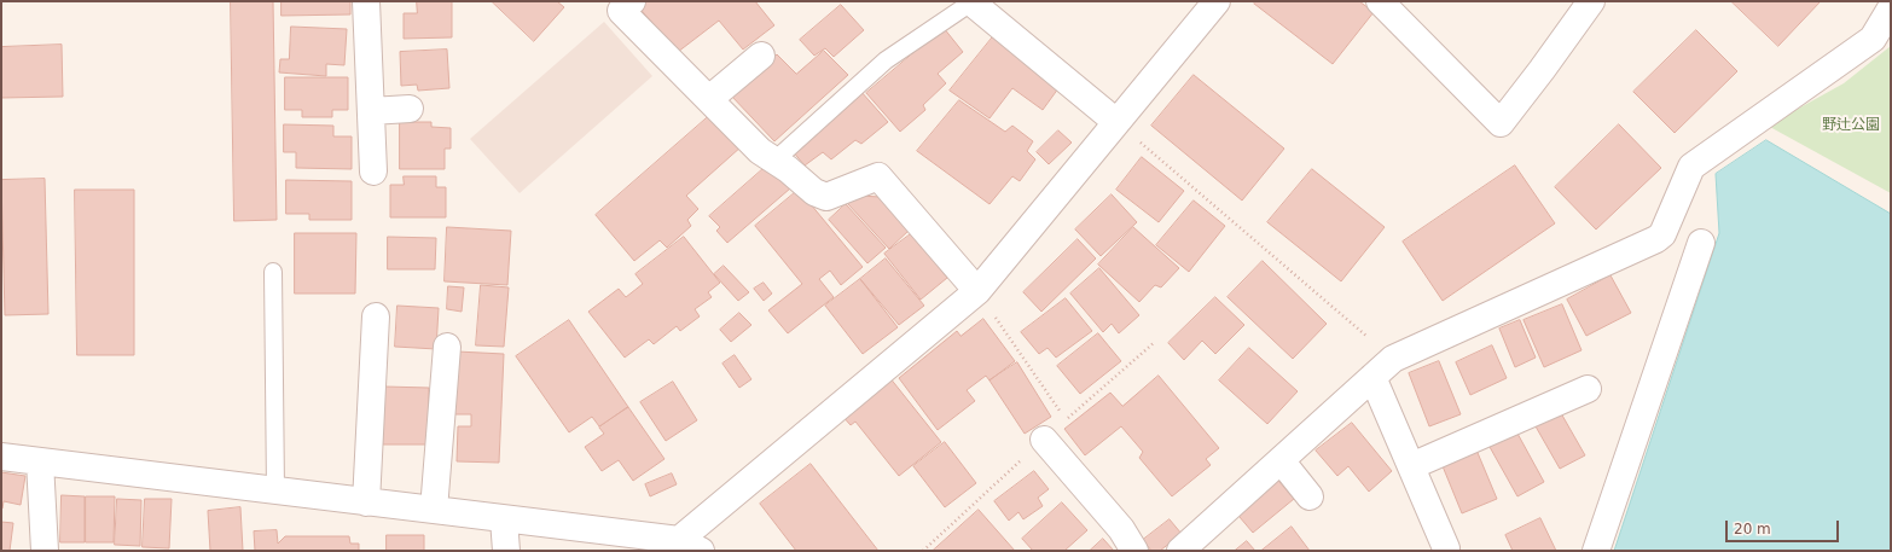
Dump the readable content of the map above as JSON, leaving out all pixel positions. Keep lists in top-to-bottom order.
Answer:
{
  "parks": ["野辻公園"],
  "scale_bar": "20 m"
}
